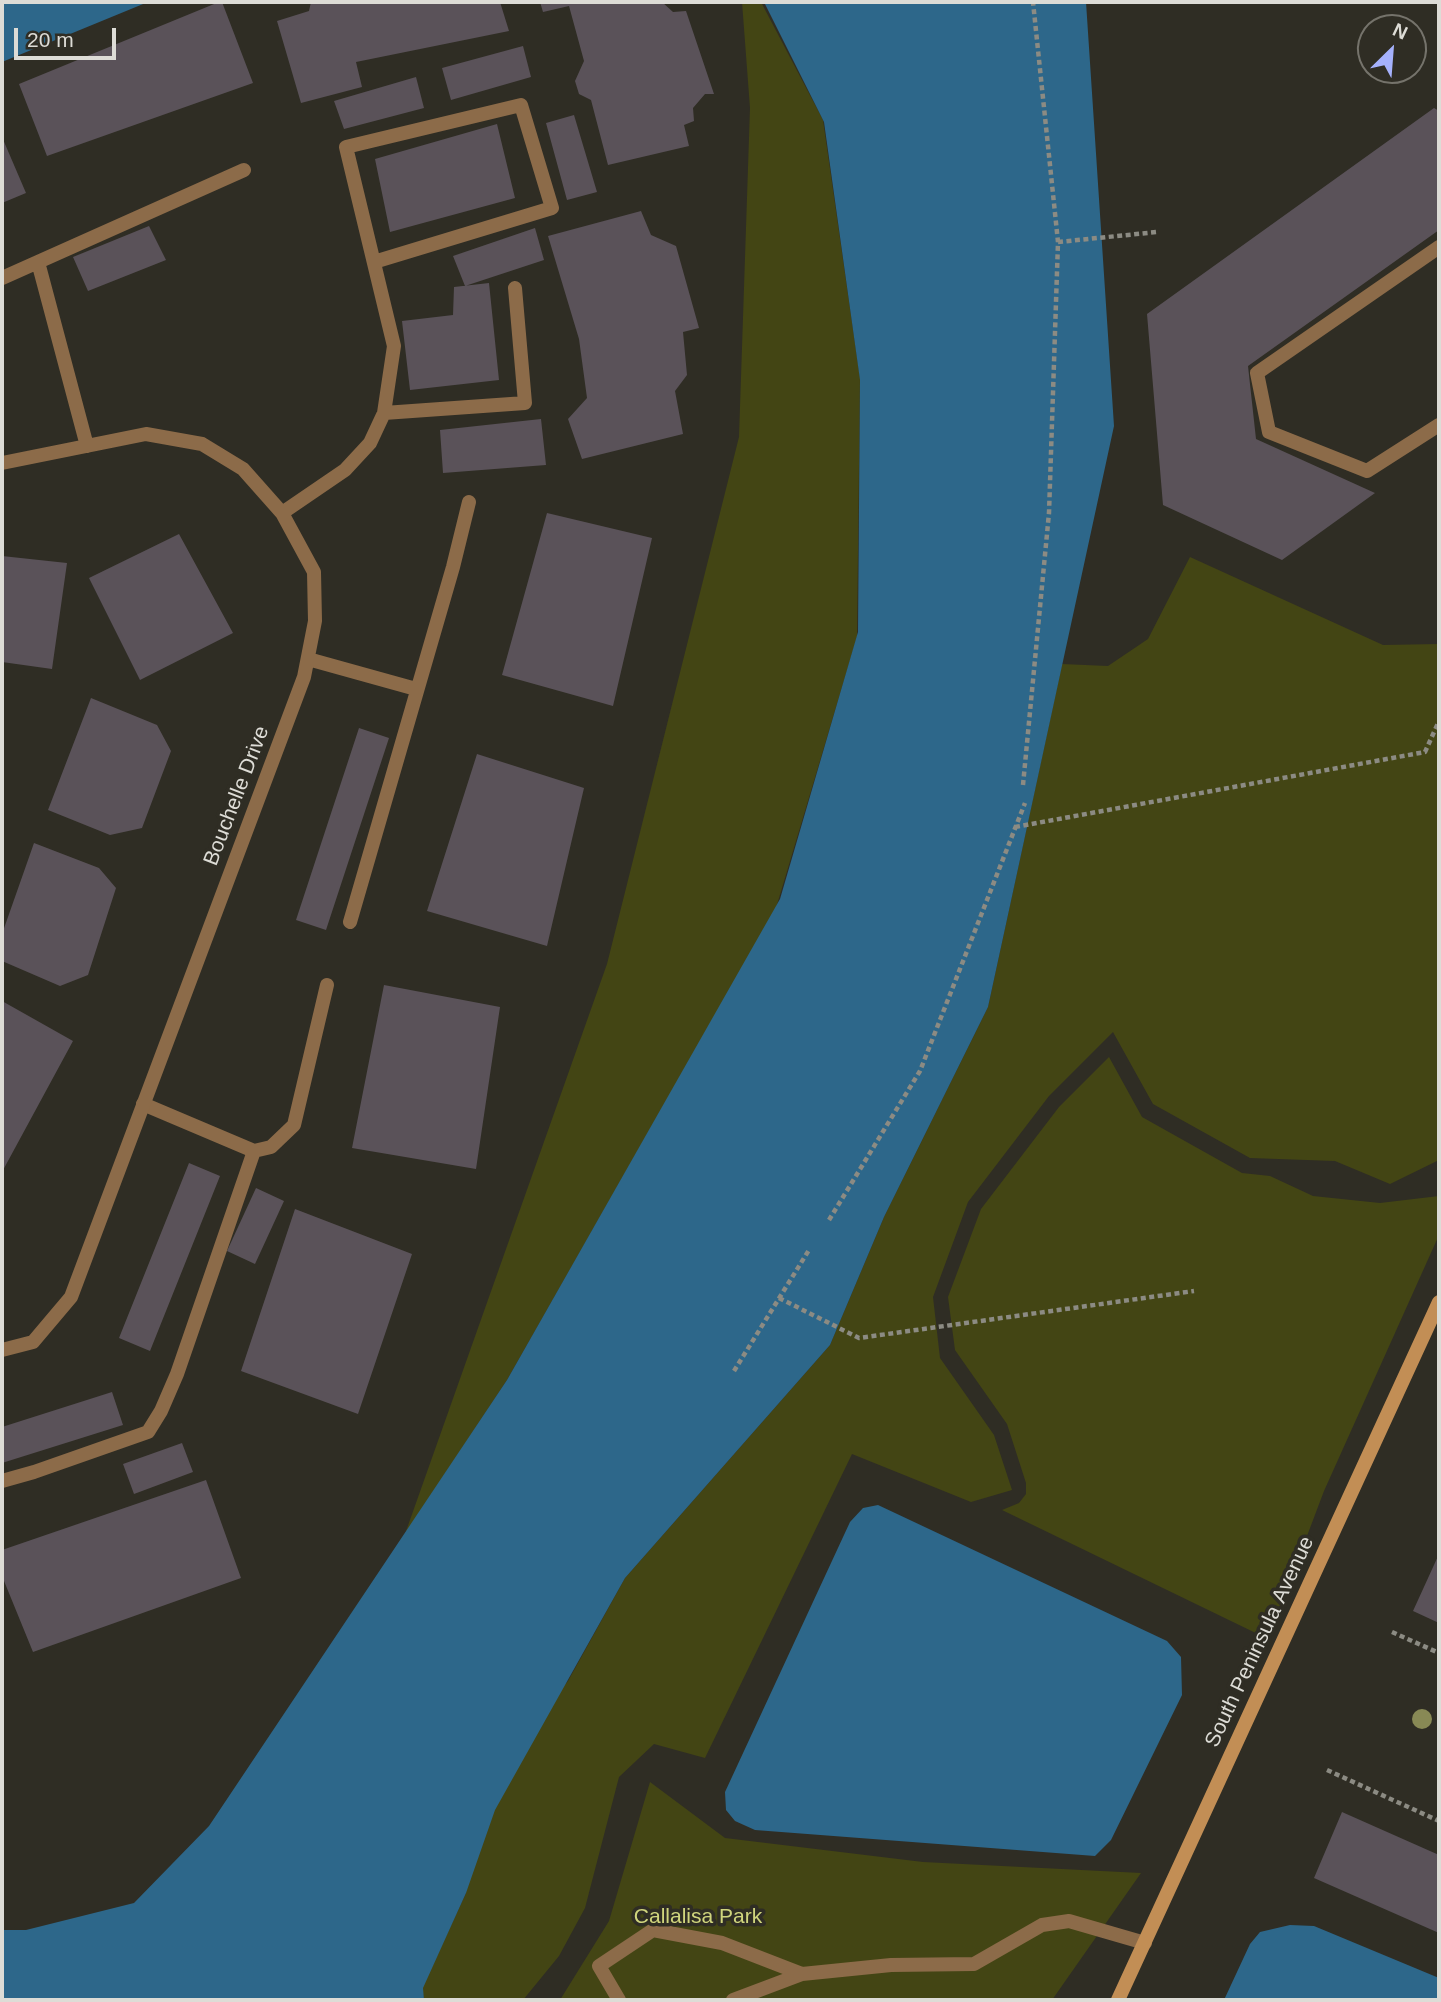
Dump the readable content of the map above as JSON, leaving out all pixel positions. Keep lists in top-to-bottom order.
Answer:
{
  "streets": {
    "main road": ["South Peninsula Avenue"],
    "street": ["Bouchelle Drive"]
  },
  "parks": ["Callalisa Park"],
  "scale_bar": "20 m",
  "north": "top right"
}
